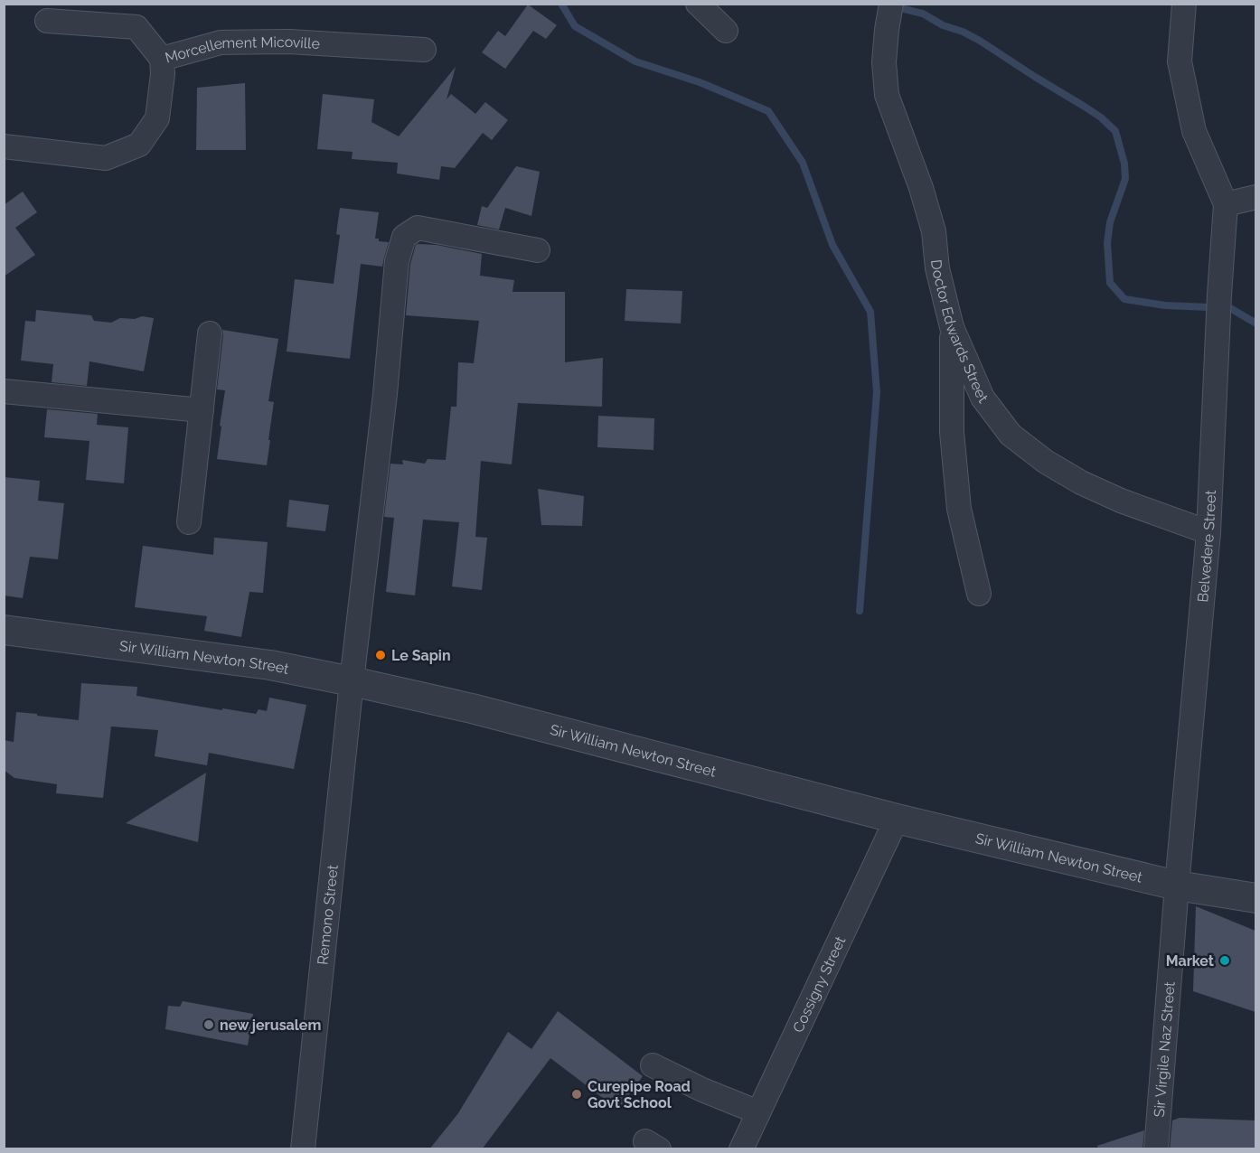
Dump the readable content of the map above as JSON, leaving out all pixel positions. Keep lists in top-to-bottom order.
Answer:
{
  "streets": {
    "street": [
      "Morcellement Micoville",
      "Doctor Edwards Street",
      "Belvedere Street",
      "Sir William Newton Street",
      "Remono Street",
      "Cossigny Street",
      "Sir Virgile Naz Street"
    ]
  },
  "crossings": [
    ["Doctor Edwards Street", "Belvedere Street"],
    ["Belvedere Street", "Sir William Newton Street"],
    ["Belvedere Street", "Sir Virgile Naz Street"],
    ["Sir William Newton Street", "Remono Street"],
    ["Sir William Newton Street", "Cossigny Street"],
    ["Sir William Newton Street", "Sir Virgile Naz Street"]
  ],
  "places": [
    "Le Sapin",
    "Market",
    "new jerusalem",
    "Curepipe Road Govt School"
  ]
}
